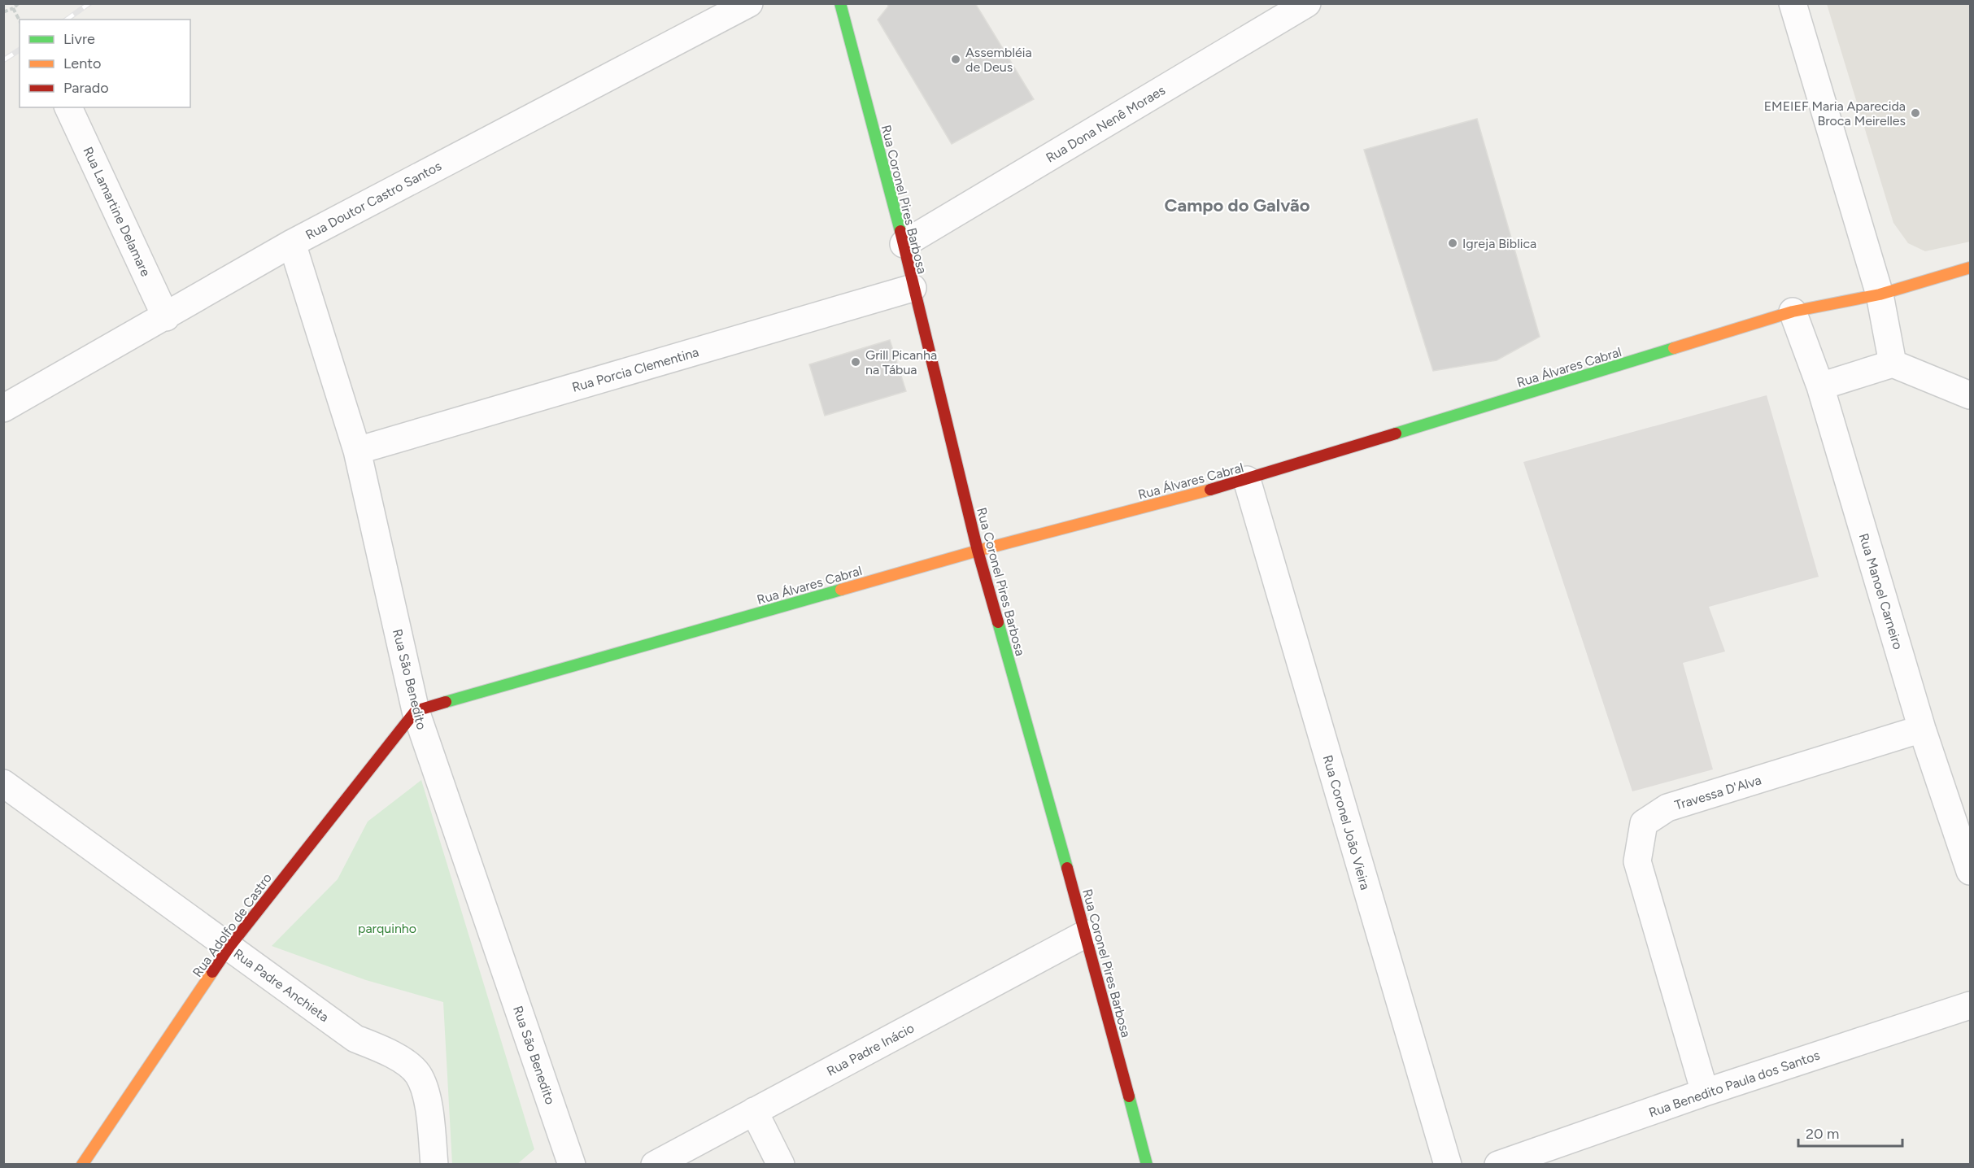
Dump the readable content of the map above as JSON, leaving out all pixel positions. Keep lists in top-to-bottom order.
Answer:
{
  "streets": {
    "street": [
      "Rua Dona Nenê Moraes",
      "Rua Coronel Pires Barbosa",
      "Rua Doutor Castro Santos",
      "Rua Lamartine Delamare",
      "Rua Álvares Cabral",
      "Rua Porcia Clementina",
      "Rua Manoel Carneiro",
      "Rua São Benedito",
      "Travessa D'Alva",
      "Rua Coronel João Vieira",
      "Rua Adolfo de Castro",
      "Rua Padre Anchieta",
      "Rua Padre Inácio",
      "Rua Benedito Paula dos Santos"
    ]
  },
  "crossings": [
    ["Rua Dona Nenê Moraes", "Rua Coronel Pires Barbosa"],
    ["Rua Coronel Pires Barbosa", "Rua Álvares Cabral"],
    ["Rua Coronel Pires Barbosa", "Rua Porcia Clementina"],
    ["Rua Coronel Pires Barbosa", "Rua Padre Inácio"],
    ["Rua Doutor Castro Santos", "Rua Lamartine Delamare"],
    ["Rua Doutor Castro Santos", "Rua São Benedito"],
    ["Rua Álvares Cabral", "Rua Manoel Carneiro"],
    ["Rua Álvares Cabral", "Rua São Benedito"],
    ["Rua Álvares Cabral", "Rua Coronel João Vieira"],
    ["Rua Álvares Cabral", "Rua Adolfo de Castro"],
    ["Rua Porcia Clementina", "Rua São Benedito"],
    ["Rua Manoel Carneiro", "Travessa D'Alva"],
    ["Rua São Benedito", "Rua Adolfo de Castro"],
    ["Travessa D'Alva", "Rua Benedito Paula dos Santos"],
    ["Rua Adolfo de Castro", "Rua Padre Anchieta"]
  ],
  "districts": ["Campo do Galvão"],
  "parks": ["parquinho"],
  "places": [
    "Assembléia de Deus",
    "EMEIEF Maria Aparecida Broca Meirelles",
    "Igreja Biblica",
    "Grill Picanha na Tábua"
  ],
  "legend": ["Livre", "Lento", "Parado"],
  "scale_bar": "20 m"
}
